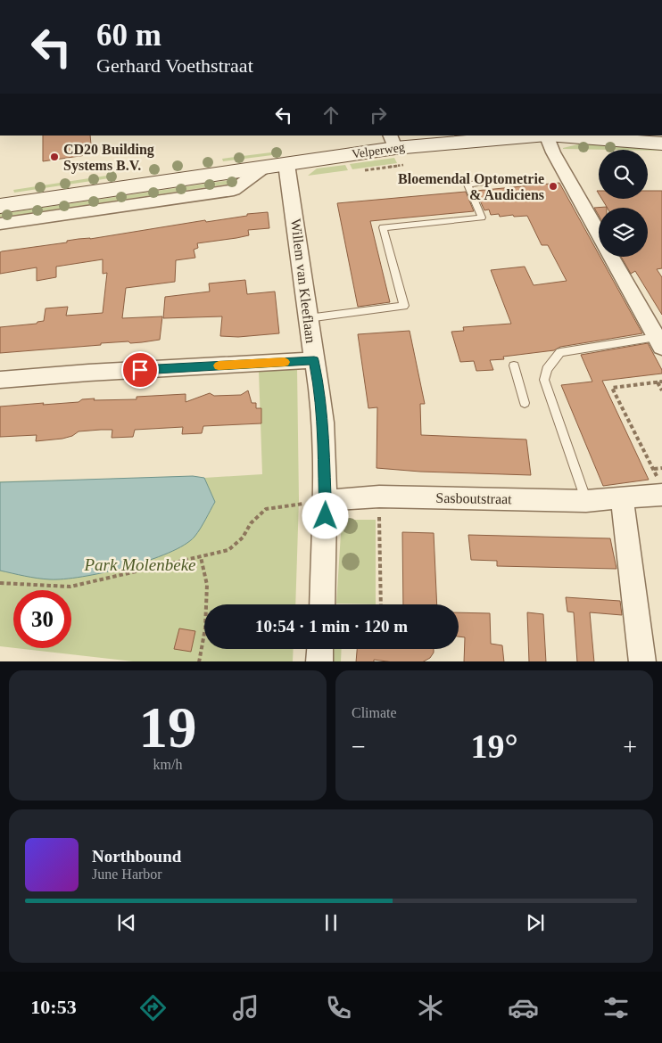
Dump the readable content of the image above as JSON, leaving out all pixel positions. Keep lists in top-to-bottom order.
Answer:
{
  "streets": {
    "main road": ["Velperweg"],
    "street": ["Willem van Kleeflaan", "Sasboutstraat"]
  },
  "crossings": [
    ["Velperweg", "Willem van Kleeflaan"],
    ["Willem van Kleeflaan", "Sasboutstraat"]
  ],
  "parks": ["Park Molenbeke"],
  "places": ["CD20 Building Systems B.V.", "Bloemendal Optometrie & Audiciens"],
  "page": {
    "turn": ["60 m", "Gerhard Voethstraat"],
    "limit": "30",
    "trip": "10:54 · 1 min · 120 m",
    "tile": [
      ["19", "km/h"],
      "Climate"
    ],
    "heat": ["−", "19°", "+"],
    "song": ["Northbound", "June Harbor"],
    "tabs": "10:53"
  }
}
